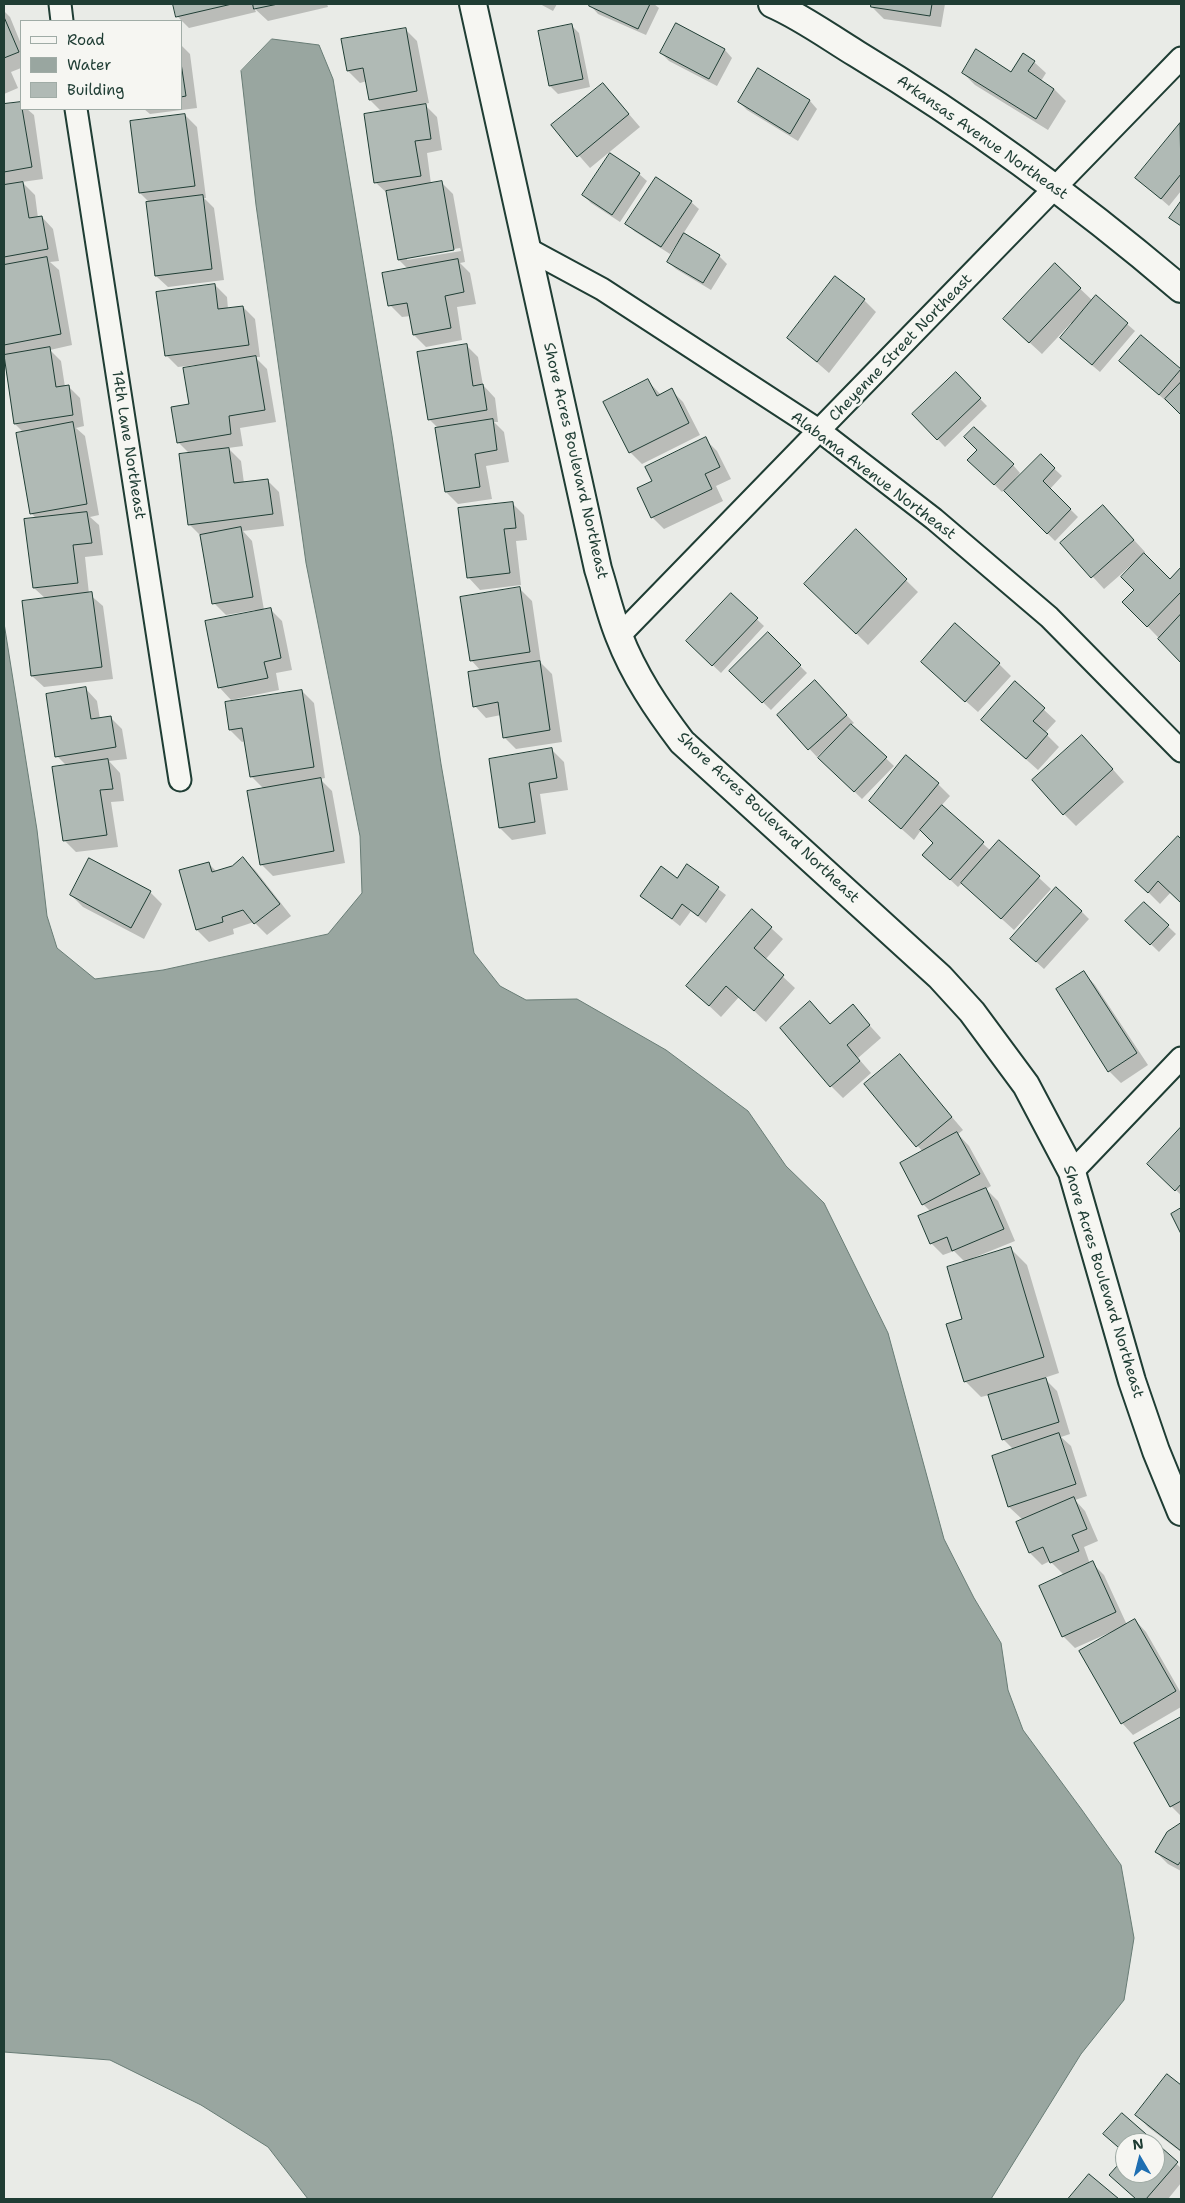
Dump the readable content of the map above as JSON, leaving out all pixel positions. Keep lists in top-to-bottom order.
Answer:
{
  "streets": {
    "street": [
      "Arkansas Avenue Northeast",
      "Cheyenne Street Northeast",
      "14th Lane Northeast",
      "Shore Acres Boulevard Northeast",
      "Alabama Avenue Northeast"
    ]
  },
  "crossings": [
    ["Arkansas Avenue Northeast", "Cheyenne Street Northeast"],
    ["Cheyenne Street Northeast", "Shore Acres Boulevard Northeast"],
    ["Cheyenne Street Northeast", "Alabama Avenue Northeast"],
    ["Shore Acres Boulevard Northeast", "Alabama Avenue Northeast"]
  ],
  "legend": ["Road", "Water", "Building"],
  "north": "top"
}
